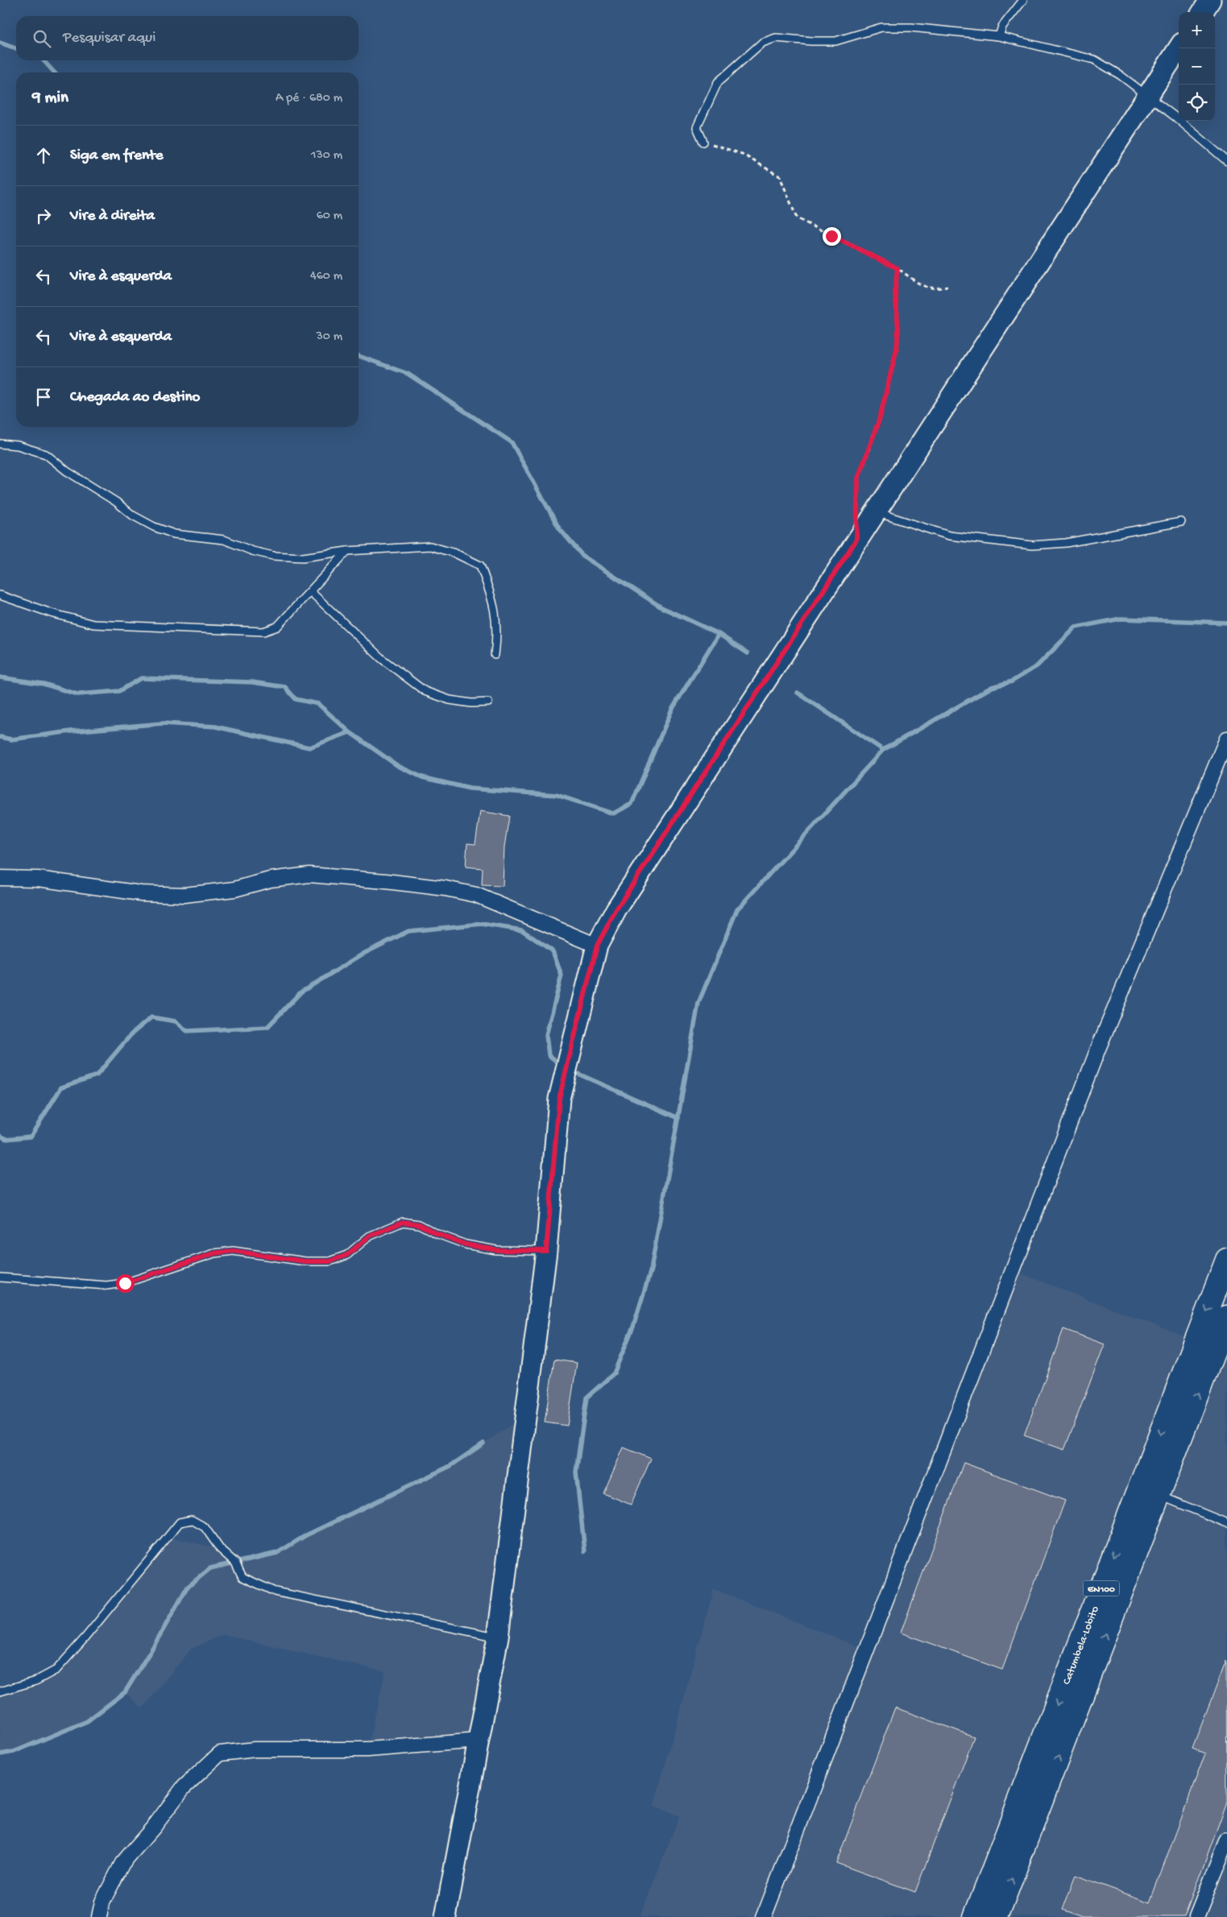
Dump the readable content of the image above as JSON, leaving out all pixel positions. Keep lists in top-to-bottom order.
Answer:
{
  "streets": {
    "highway": ["EN100", "Catumbela-Lobito"]
  },
  "page": {
    "map_buttons": ["+", "−"],
    "search": "Pesquisar aqui",
    "heading": ["9 min", "A pé · 680 m"],
    "list": [
      ["Siga em frente", "130 m"],
      ["Vire à direita", "60 m"],
      ["Vire à esquerda", "460 m"],
      ["Vire à esquerda", "30 m"],
      "Chegada ao destino"
    ]
  }
}
